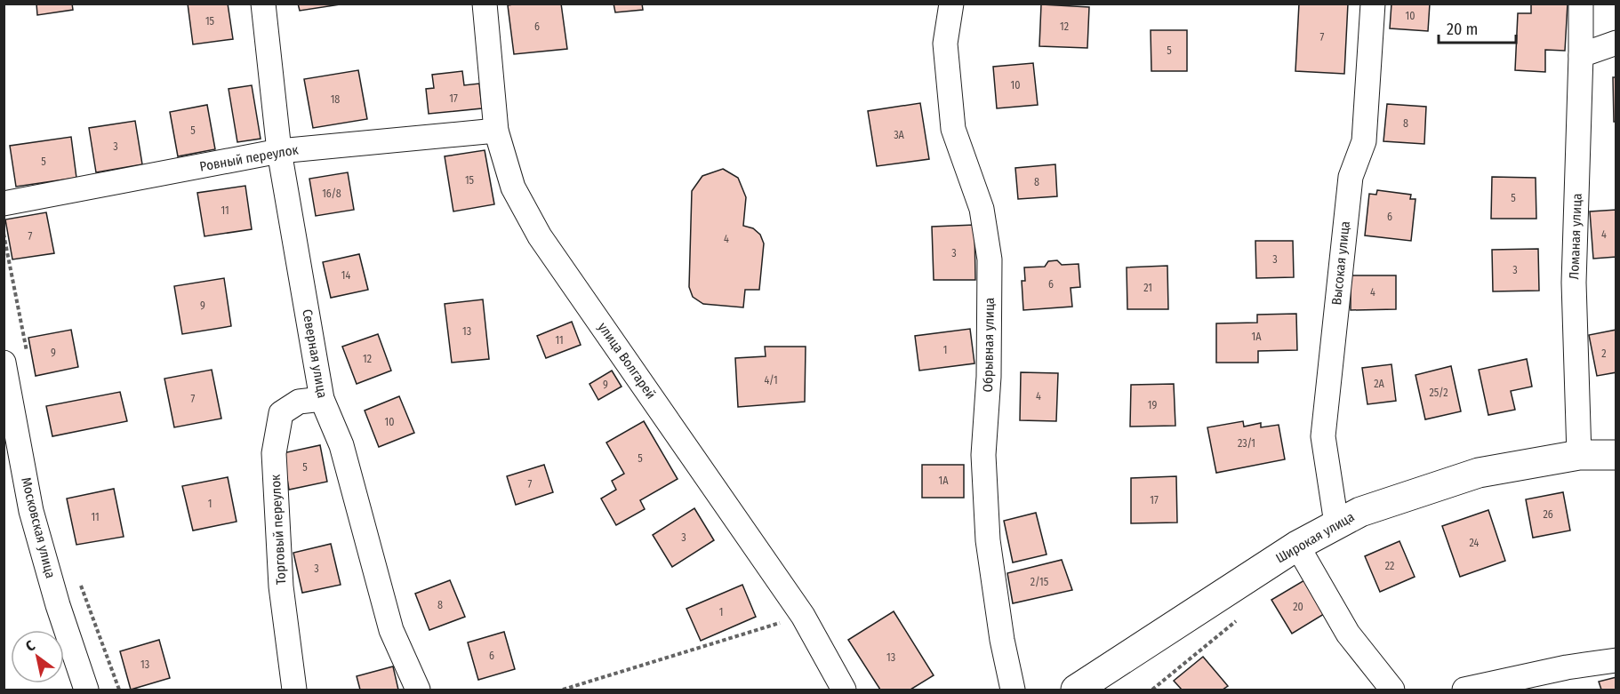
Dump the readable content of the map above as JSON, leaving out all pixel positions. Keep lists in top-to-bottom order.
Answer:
{
  "streets": {
    "street": [
      "Ровный переулок",
      "Ломаная улица",
      "Высокая улица",
      "Обрывная улица",
      "Северная улица",
      "улица Волгарей",
      "Московская улица",
      "Торговый переулок",
      "Широкая улица"
    ]
  },
  "crossings": [
    ["Ровный переулок", "Северная улица"],
    ["Ровный переулок", "улица Волгарей"],
    ["Ломаная улица", "Широкая улица"],
    ["Высокая улица", "Широкая улица"],
    ["Северная улица", "Торговый переулок"]
  ],
  "house_numbers": [
    "10",
    "15",
    "6",
    "12",
    "7",
    "5",
    "10",
    "17",
    "18",
    "8",
    "5",
    "3А",
    "3",
    "5",
    "15",
    "8",
    "16/8",
    "5",
    "11",
    "6",
    "4",
    "7",
    "4",
    "3",
    "3",
    "3",
    "14",
    "6",
    "21",
    "4",
    "9",
    "13",
    "1А",
    "11",
    "1",
    "9",
    "2",
    "12",
    "4/1",
    "2А",
    "9",
    "25/2",
    "4",
    "7",
    "19",
    "10",
    "23/1",
    "5",
    "5",
    "1А",
    "7",
    "17",
    "1",
    "26",
    "11",
    "3",
    "24",
    "22",
    "3",
    "2/15",
    "8",
    "20",
    "1",
    "6",
    "13",
    "13"
  ],
  "scale_bar": "20 m",
  "north": "top left"
}
